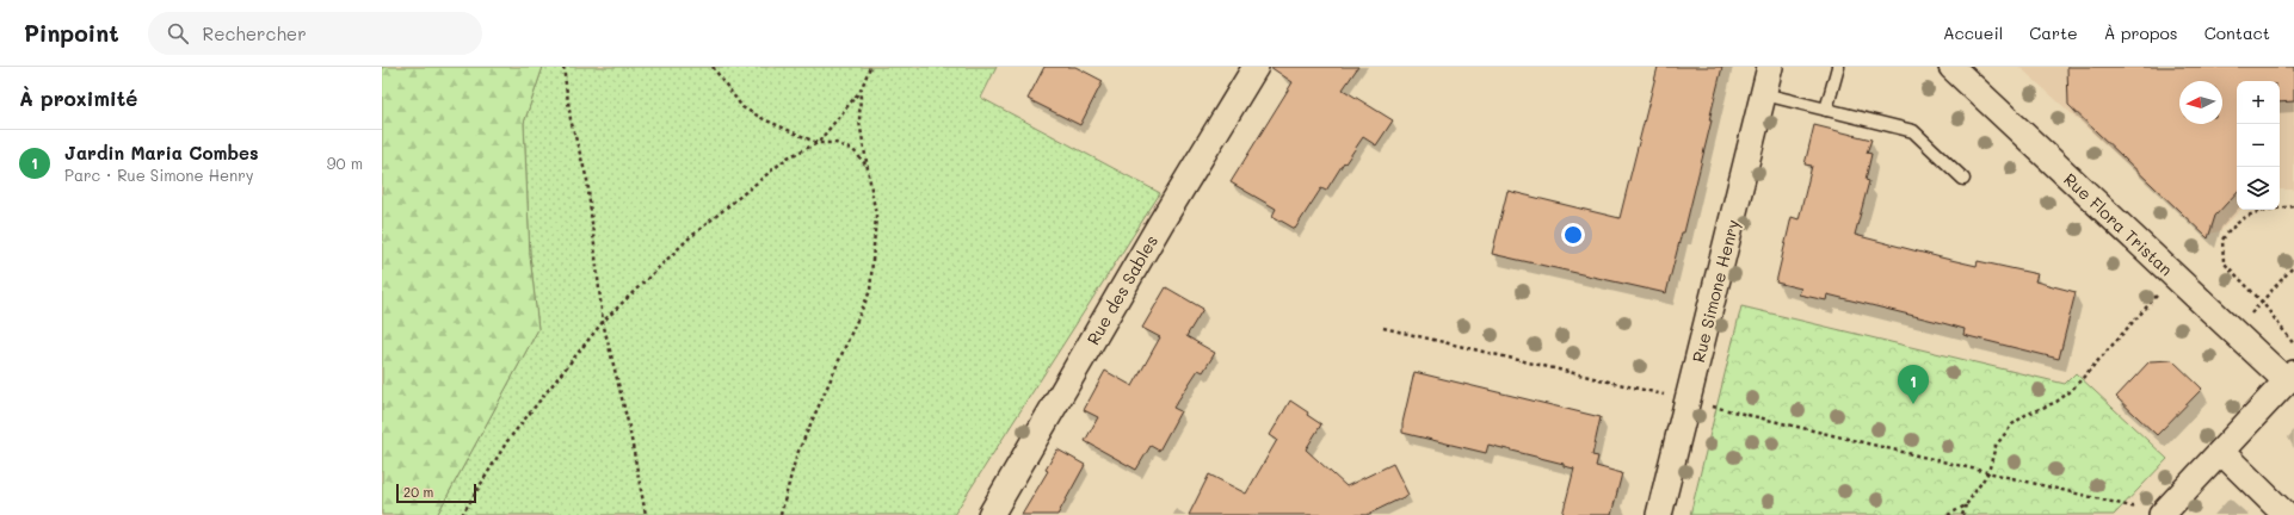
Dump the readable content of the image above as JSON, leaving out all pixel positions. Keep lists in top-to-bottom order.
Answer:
{
  "streets": {
    "street": ["Rue Flora Tristan", "Rue des Sables", "Rue Simone Henry"]
  },
  "scale_bar": "20 m",
  "north": "left",
  "page": {
    "header": "Pinpoint",
    "search": "Rechercher",
    "nav": [
      "Accueil",
      "Carte",
      "À propos",
      "Contact"
    ],
    "heading": "À proximité",
    "map_buttons": ["+", "−"],
    "list": [
      {
        "mark": "1",
        "name": "Jardin Maria Combes",
        "note": "Parc · Rue Simone Henry",
        "value": "90 m"
      }
    ],
    "pins": "1",
    "scale": "20 m"
  }
}
